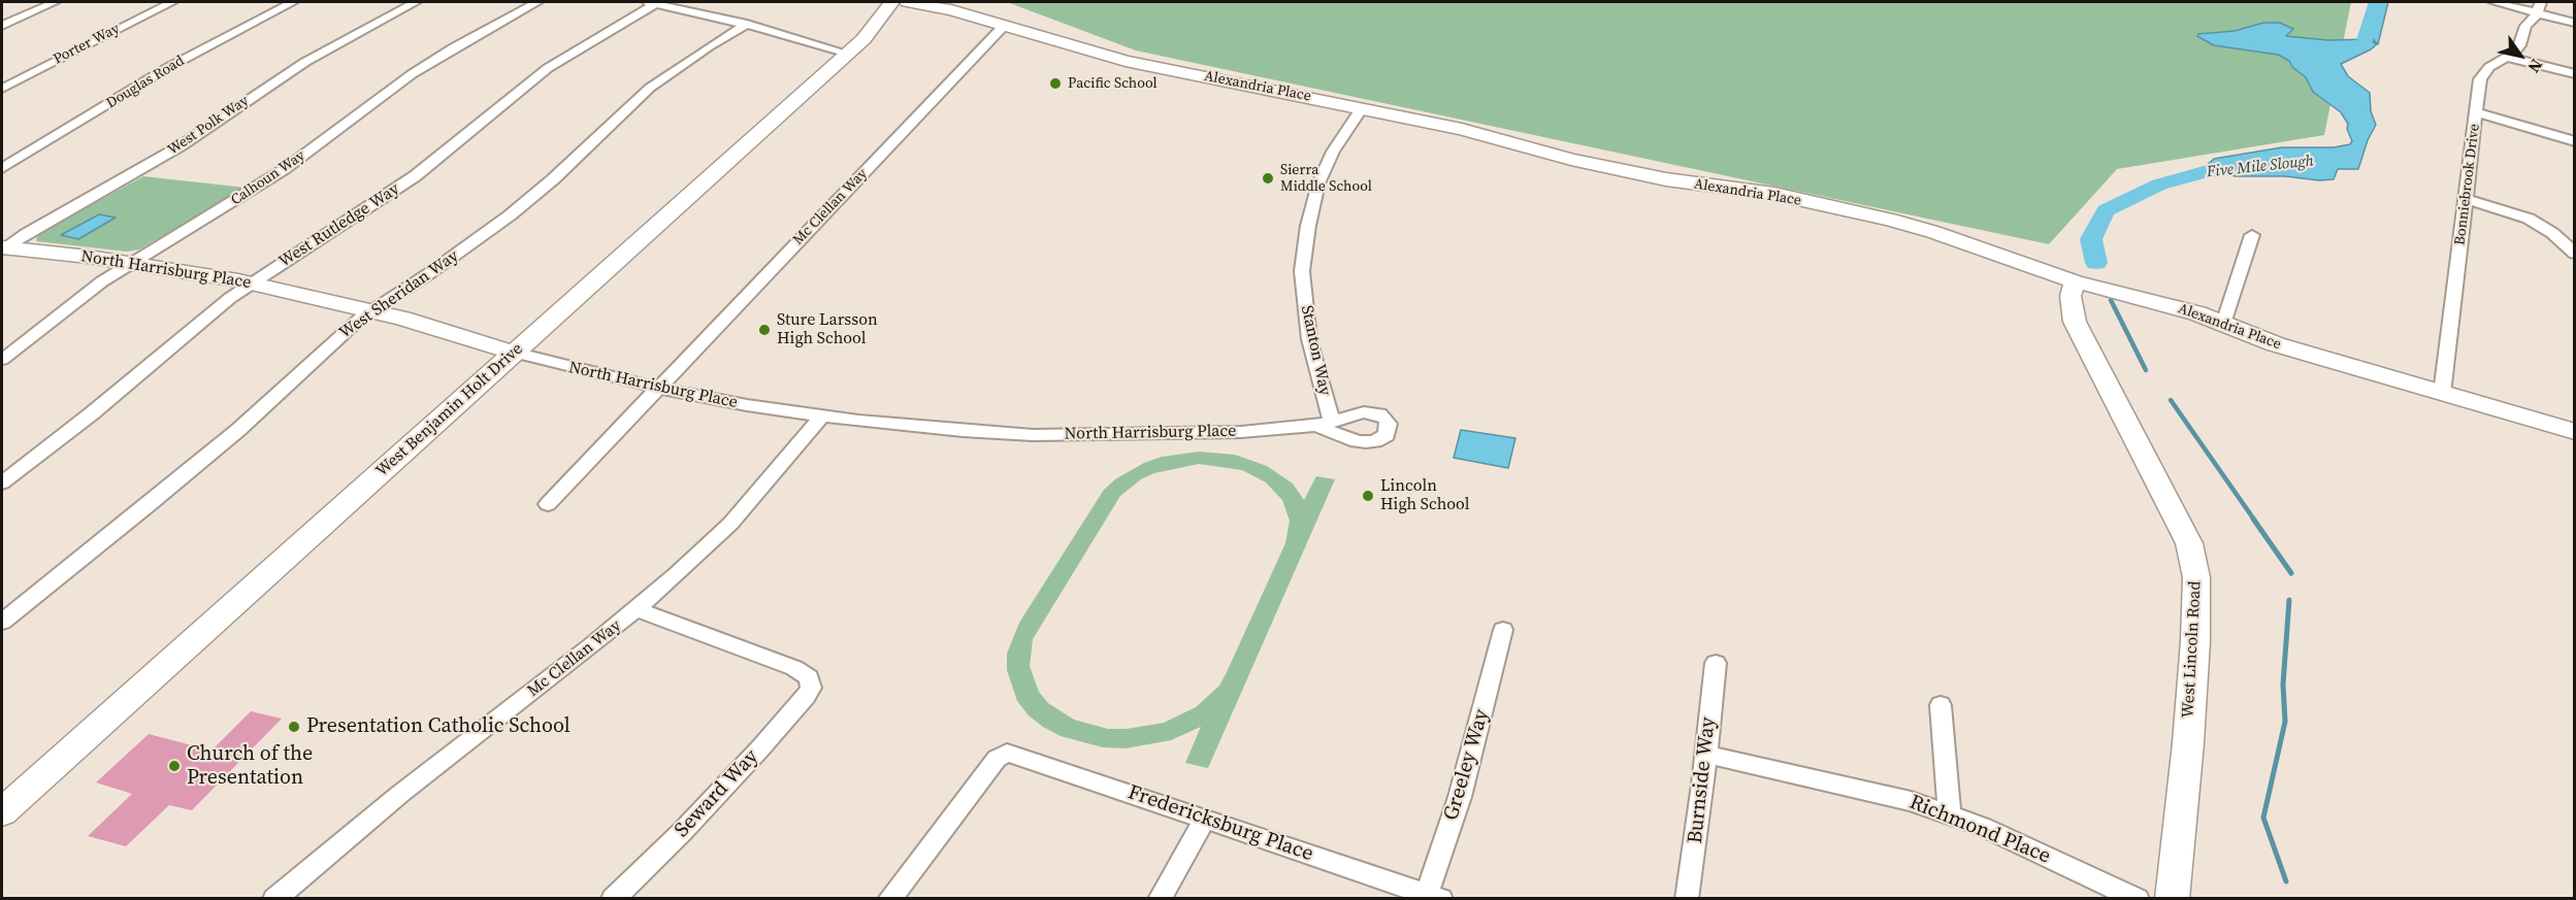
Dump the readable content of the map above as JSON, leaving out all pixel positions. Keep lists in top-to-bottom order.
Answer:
{
  "streets": {
    "street": [
      "Porter Way",
      "Douglas Road",
      "Alexandria Place",
      "West Polk Way",
      "Calhoun Way",
      "Bonniebrook Drive",
      "Mc Clellan Way",
      "West Rutledge Way",
      "North Harrisburg Place",
      "West Sheridan Way",
      "Stanton Way",
      "West Benjamin Holt Drive",
      "West Lincoln Road",
      "Greeley Way",
      "Burnside Way",
      "Seward Way",
      "Fredericksburg Place",
      "Richmond Place"
    ]
  },
  "crossings": [
    ["Alexandria Place", "Bonniebrook Drive"],
    ["Alexandria Place", "Mc Clellan Way"],
    ["Alexandria Place", "Stanton Way"],
    ["Alexandria Place", "West Lincoln Road"],
    ["West Polk Way", "North Harrisburg Place"],
    ["Calhoun Way", "North Harrisburg Place"],
    ["Mc Clellan Way", "North Harrisburg Place"],
    ["Mc Clellan Way", "Seward Way"],
    ["West Rutledge Way", "North Harrisburg Place"],
    ["North Harrisburg Place", "West Sheridan Way"],
    ["North Harrisburg Place", "Stanton Way"],
    ["North Harrisburg Place", "West Benjamin Holt Drive"],
    ["Greeley Way", "Fredericksburg Place"],
    ["Burnside Way", "Richmond Place"]
  ],
  "water": ["Five Mile Slough"],
  "places": [
    "Pacific School",
    "Sierra Middle School",
    "Sture Larsson High School",
    "Lincoln High School",
    "Presentation Catholic School",
    "Church of the Presentation"
  ],
  "north": "bottom right"
}
